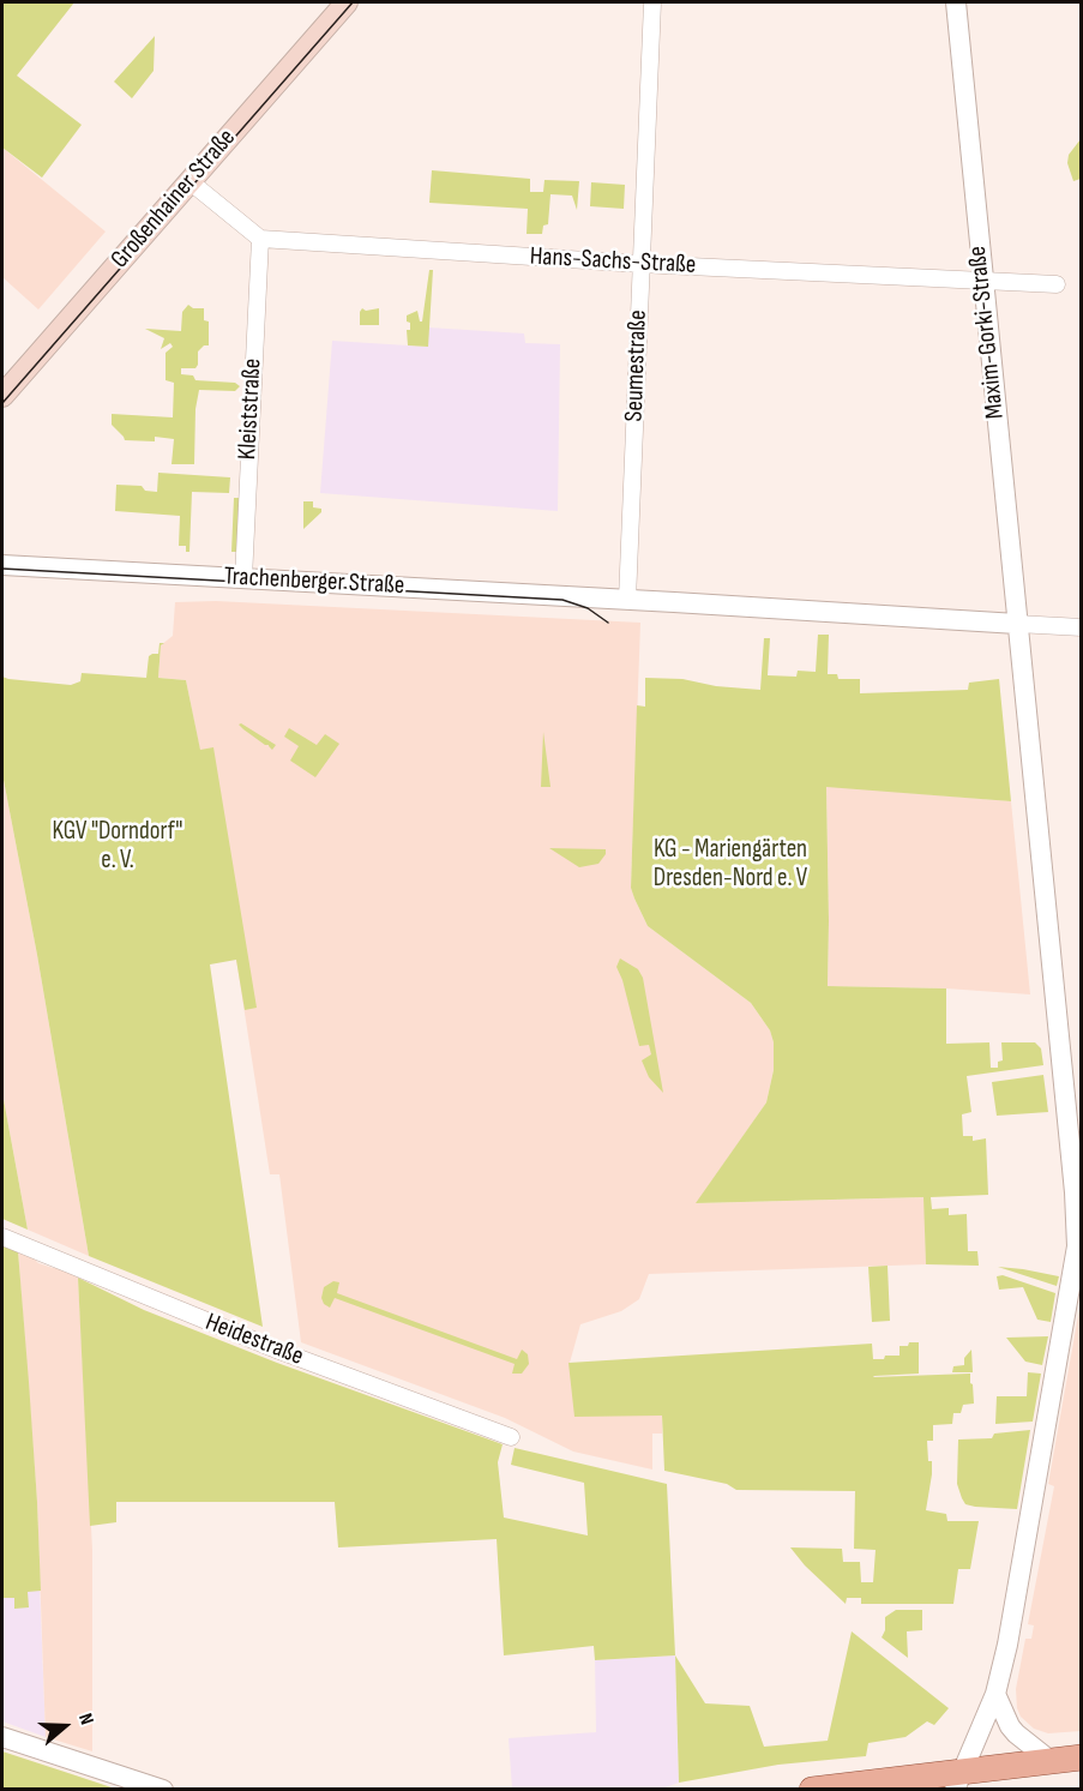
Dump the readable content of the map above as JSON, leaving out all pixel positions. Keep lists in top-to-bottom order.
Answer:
{
  "streets": {
    "main road": ["Großenhainer Straße"],
    "street": [
      "Hans-Sachs-Straße",
      "Maxim-Gorki-Straße",
      "Seumestraße",
      "Kleiststraße",
      "Trachenberger Straße",
      "Heidestraße"
    ]
  },
  "crossings": [
    ["Hans-Sachs-Straße", "Maxim-Gorki-Straße"],
    ["Hans-Sachs-Straße", "Seumestraße"],
    ["Hans-Sachs-Straße", "Kleiststraße"],
    ["Maxim-Gorki-Straße", "Trachenberger Straße"],
    ["Seumestraße", "Trachenberger Straße"],
    ["Kleiststraße", "Trachenberger Straße"]
  ],
  "parks": ["KGV \"Dorndorf\" e. V.", "KG - Mariengärten Dresden-Nord e. V"],
  "north": "right"
}
